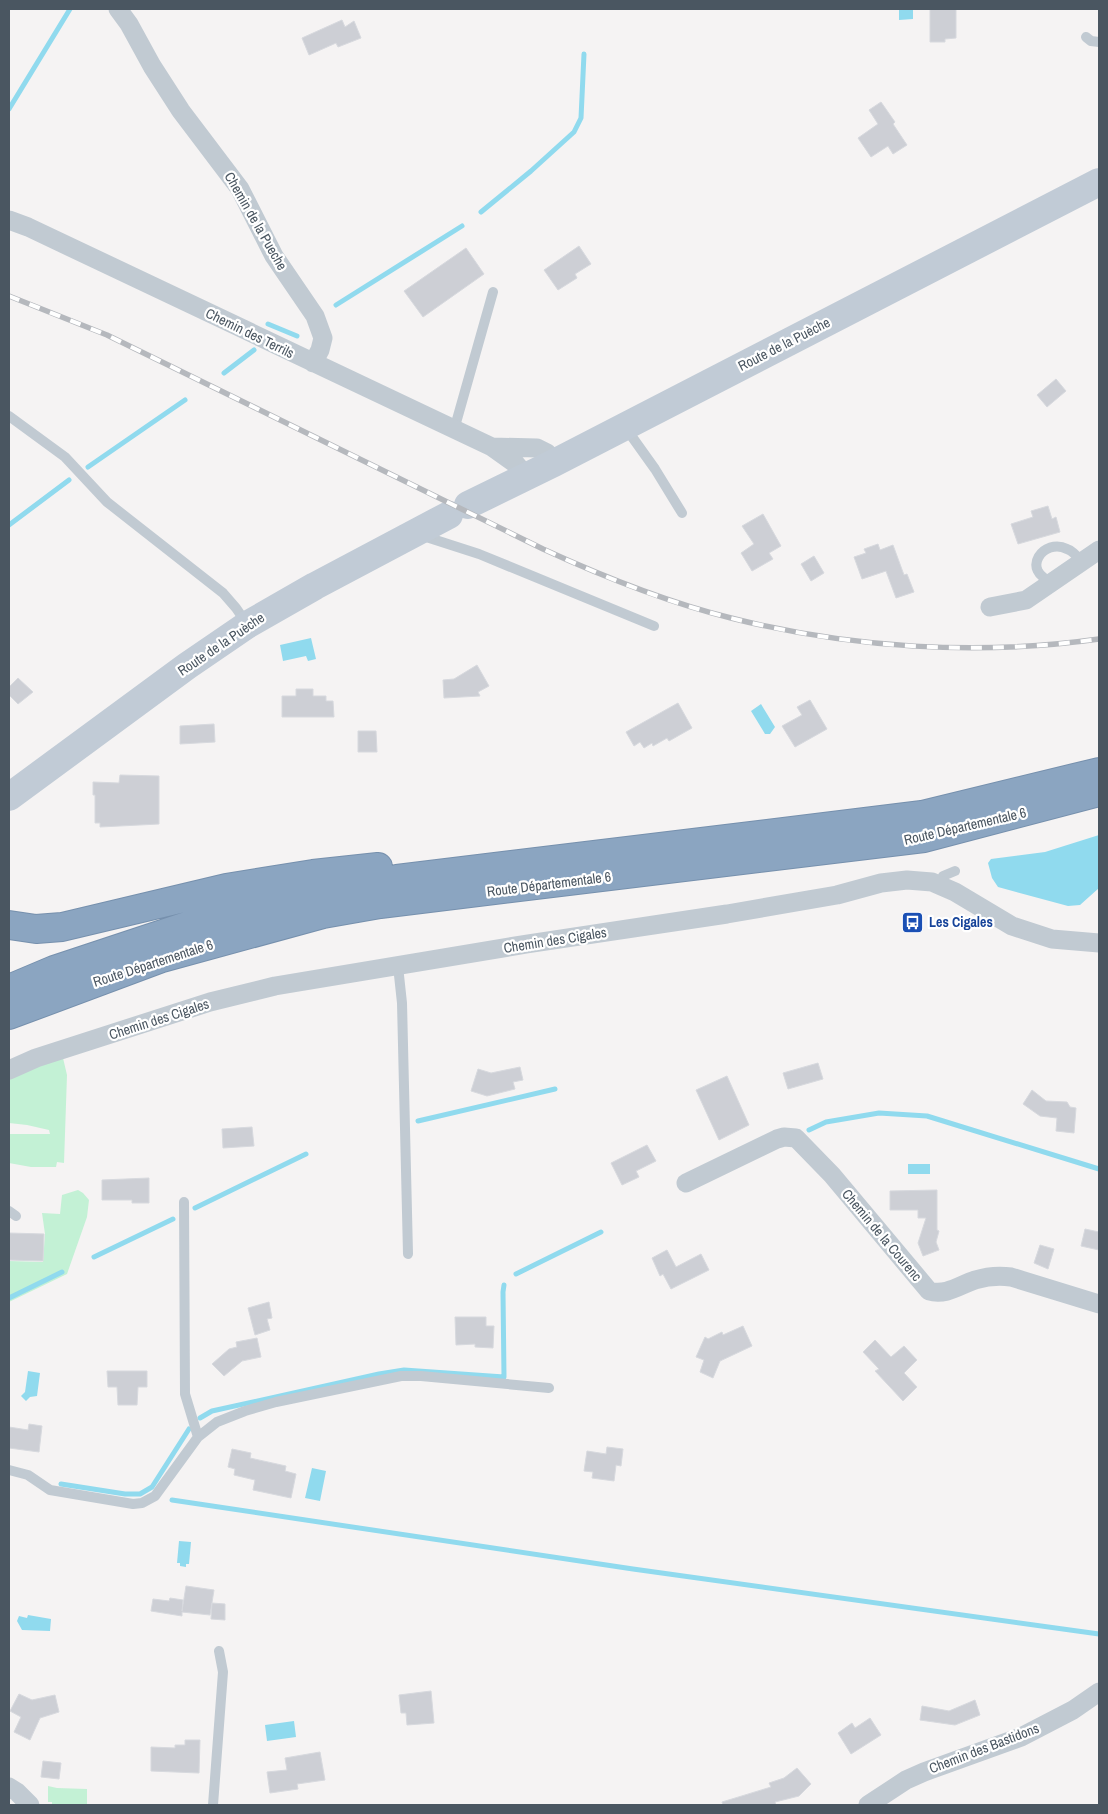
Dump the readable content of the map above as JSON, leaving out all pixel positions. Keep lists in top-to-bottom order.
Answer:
{
  "streets": {
    "highway": ["Route Départementale 6"],
    "main road": ["Route de la Puèche"],
    "street": [
      "Chemin de la Pueche",
      "Chemin des Terrils",
      "Chemin des Cigales",
      "Chemin de la Courenc",
      "Chemin des Bastidons"
    ]
  },
  "crossings": [
    ["Chemin de la Pueche", "Chemin des Terrils"],
    ["Chemin des Terrils", "Route de la Puèche"]
  ],
  "places": {
    "bus stop": ["Les Cigales"]
  }
}
